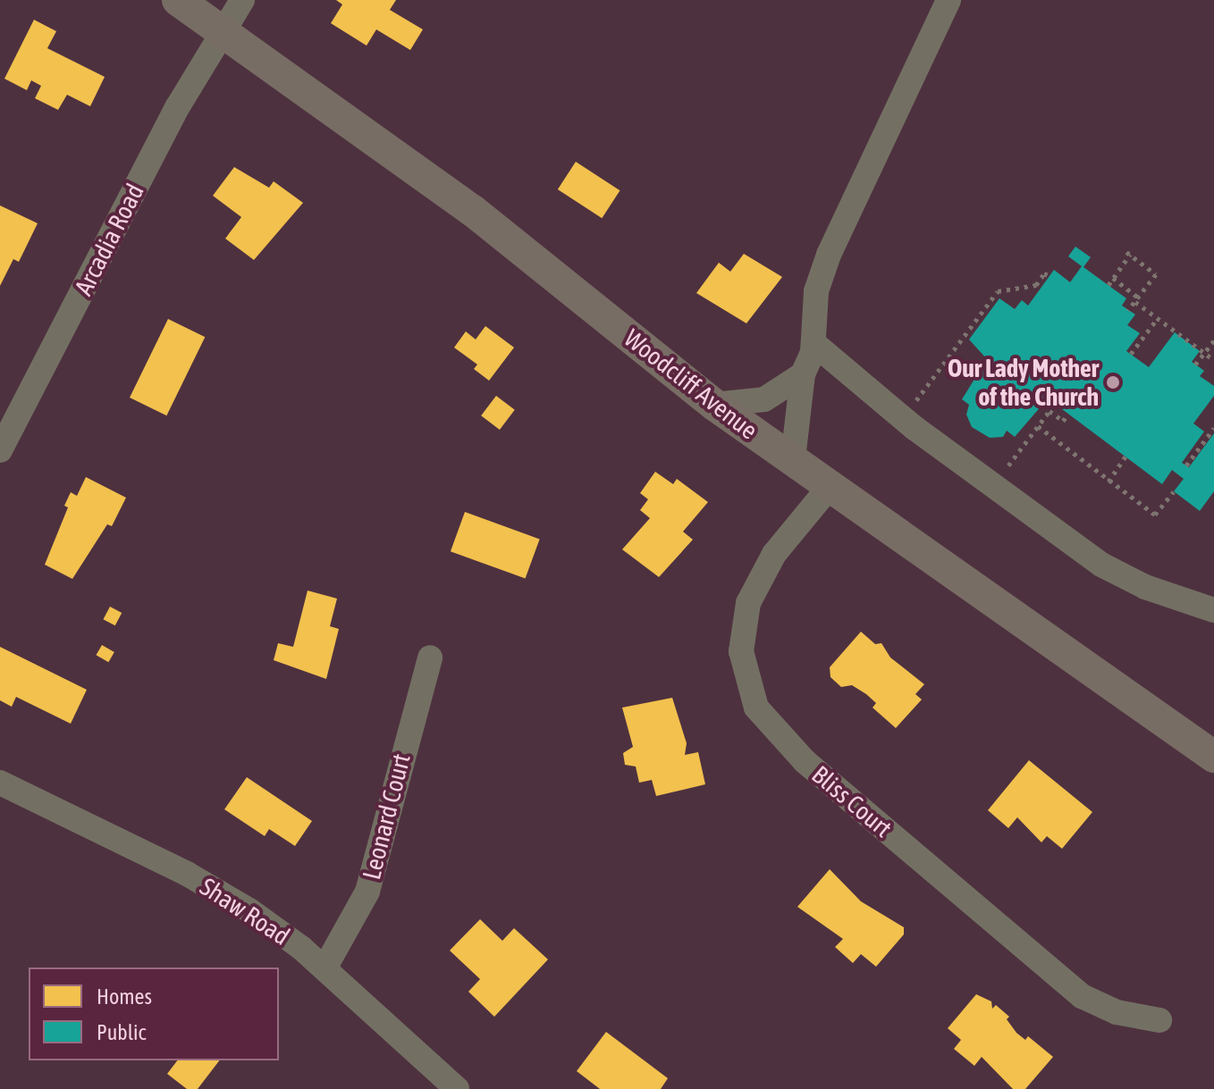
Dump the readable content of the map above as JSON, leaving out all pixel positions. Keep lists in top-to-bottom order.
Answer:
{
  "streets": {
    "main road": ["Woodcliff Avenue"],
    "street": [
      "Arcadia Road",
      "Bliss Court",
      "Leonard Court",
      "Shaw Road"
    ]
  },
  "crossings": [
    ["Arcadia Road", "Woodcliff Avenue"],
    ["Woodcliff Avenue", "Bliss Court"],
    ["Leonard Court", "Shaw Road"]
  ],
  "places": ["Our Lady Mother of the Church"],
  "legend": ["Homes", "Public"]
}
